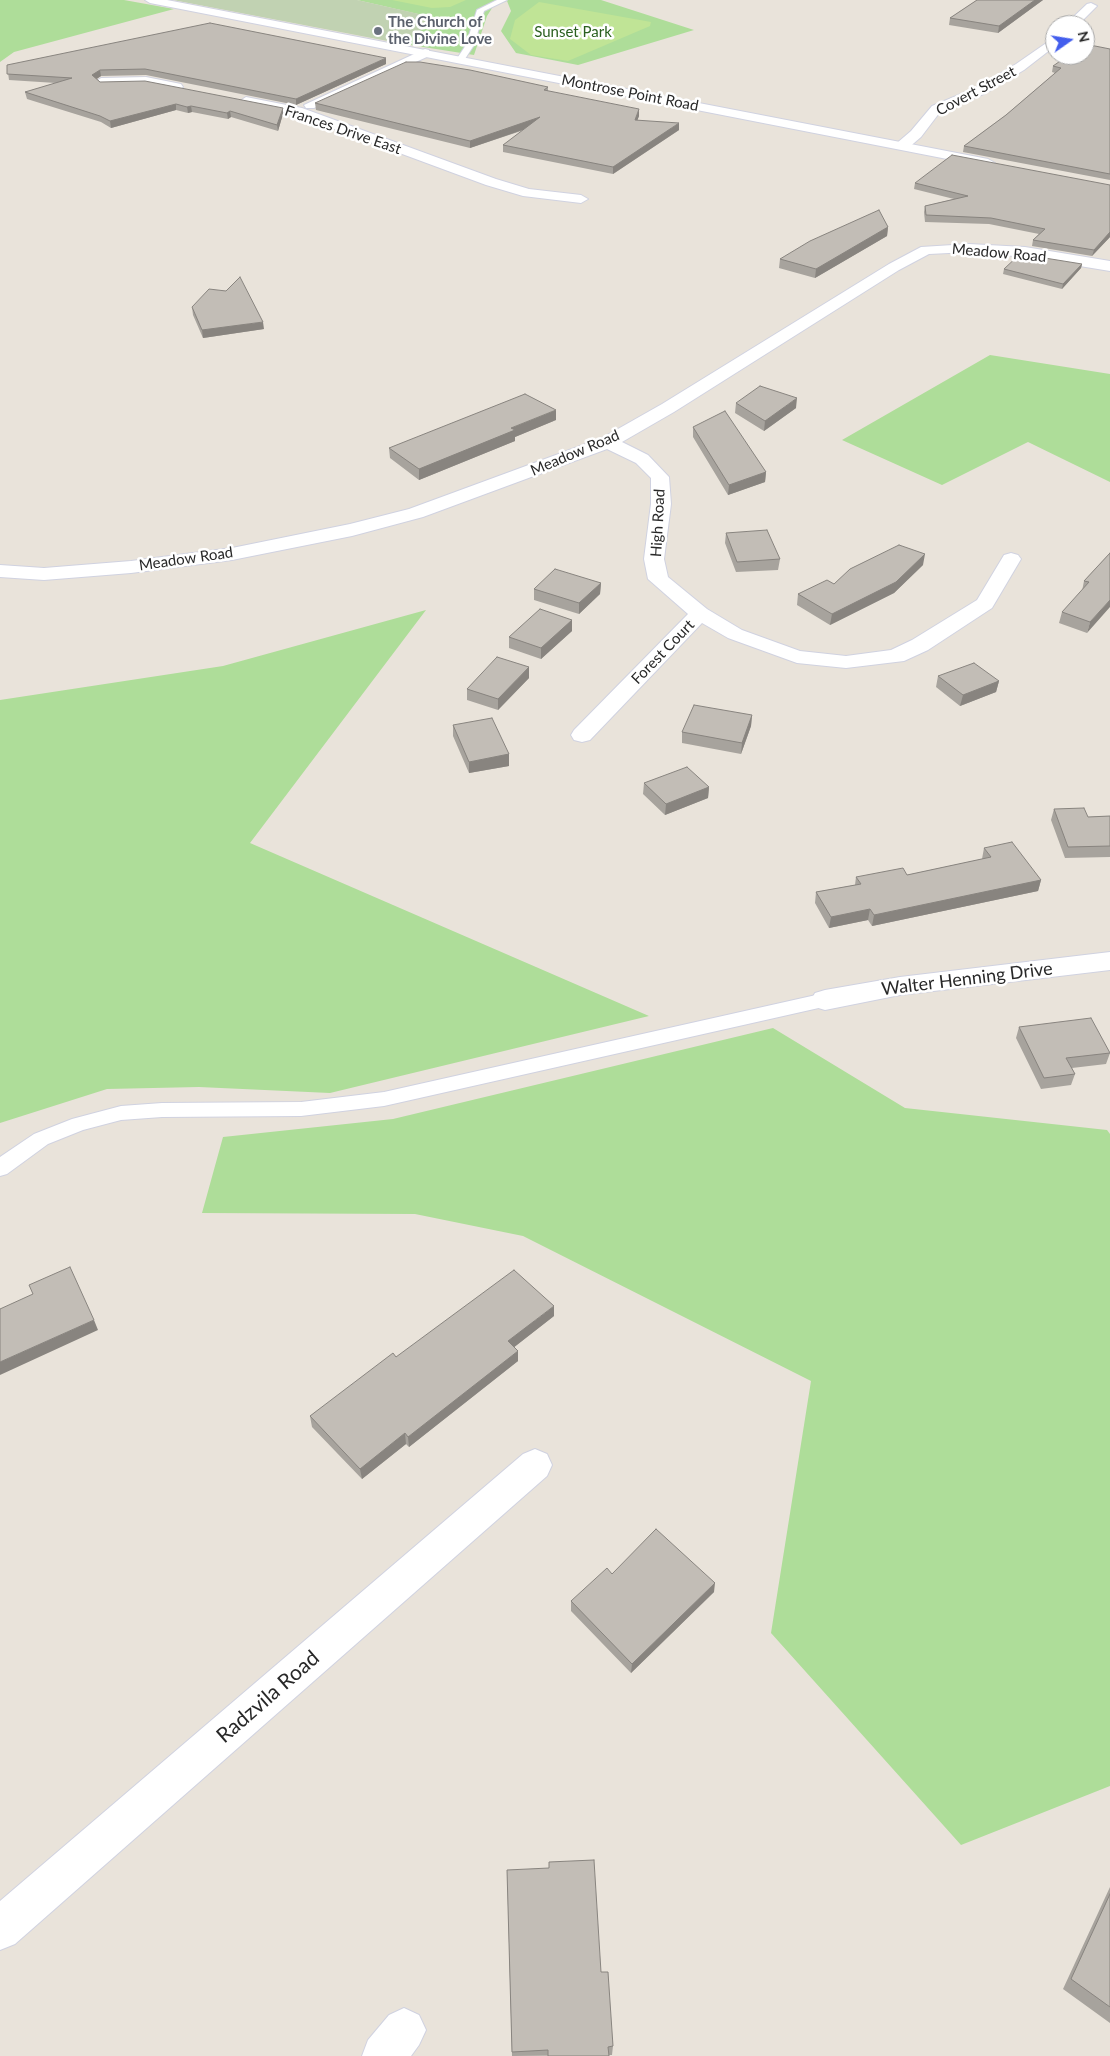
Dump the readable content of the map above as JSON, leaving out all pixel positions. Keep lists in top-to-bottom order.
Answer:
{
  "streets": {
    "street": [
      "Covert Street",
      "Montrose Point Road",
      "Frances Drive East",
      "Meadow Road",
      "High Road",
      "Forest Court",
      "Walter Henning Drive",
      "Radzvila Road"
    ]
  },
  "crossings": [
    ["Covert Street", "Montrose Point Road"],
    ["Meadow Road", "High Road"],
    ["High Road", "Forest Court"]
  ],
  "parks": ["Sunset Park"],
  "places": ["The Church of the Divine Love"],
  "north": "right"
}
